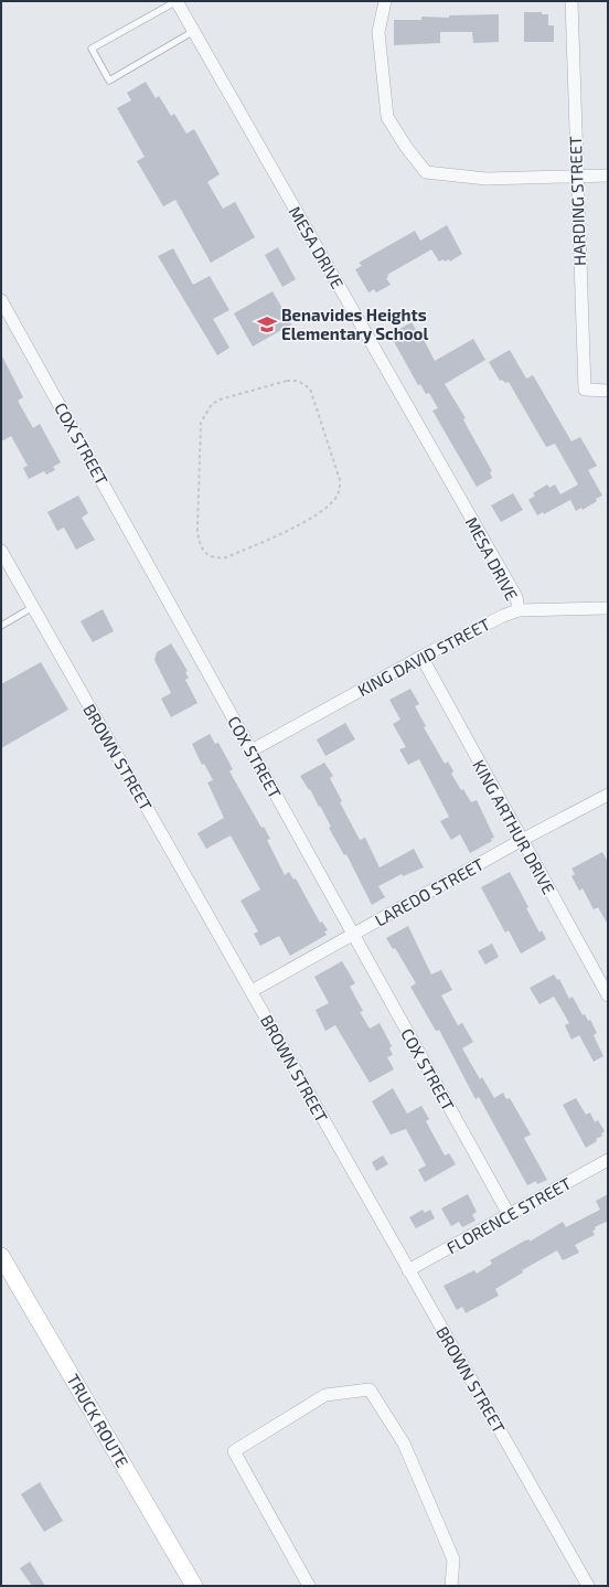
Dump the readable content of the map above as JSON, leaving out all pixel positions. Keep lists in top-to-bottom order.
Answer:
{
  "streets": {
    "street": [
      "HARDING STREET",
      "MESA DRIVE",
      "COX STREET",
      "KING DAVID STREET",
      "BROWN STREET",
      "KING ARTHUR DRIVE",
      "LAREDO STREET",
      "FLORENCE STREET",
      "TRUCK ROUTE"
    ]
  },
  "crossings": [
    ["MESA DRIVE", "KING DAVID STREET"],
    ["COX STREET", "KING DAVID STREET"],
    ["COX STREET", "LAREDO STREET"],
    ["COX STREET", "FLORENCE STREET"],
    ["KING DAVID STREET", "KING ARTHUR DRIVE"],
    ["BROWN STREET", "LAREDO STREET"],
    ["BROWN STREET", "FLORENCE STREET"],
    ["KING ARTHUR DRIVE", "LAREDO STREET"]
  ],
  "places": {
    "school or university": ["Benavides Heights Elementary School"]
  }
}
